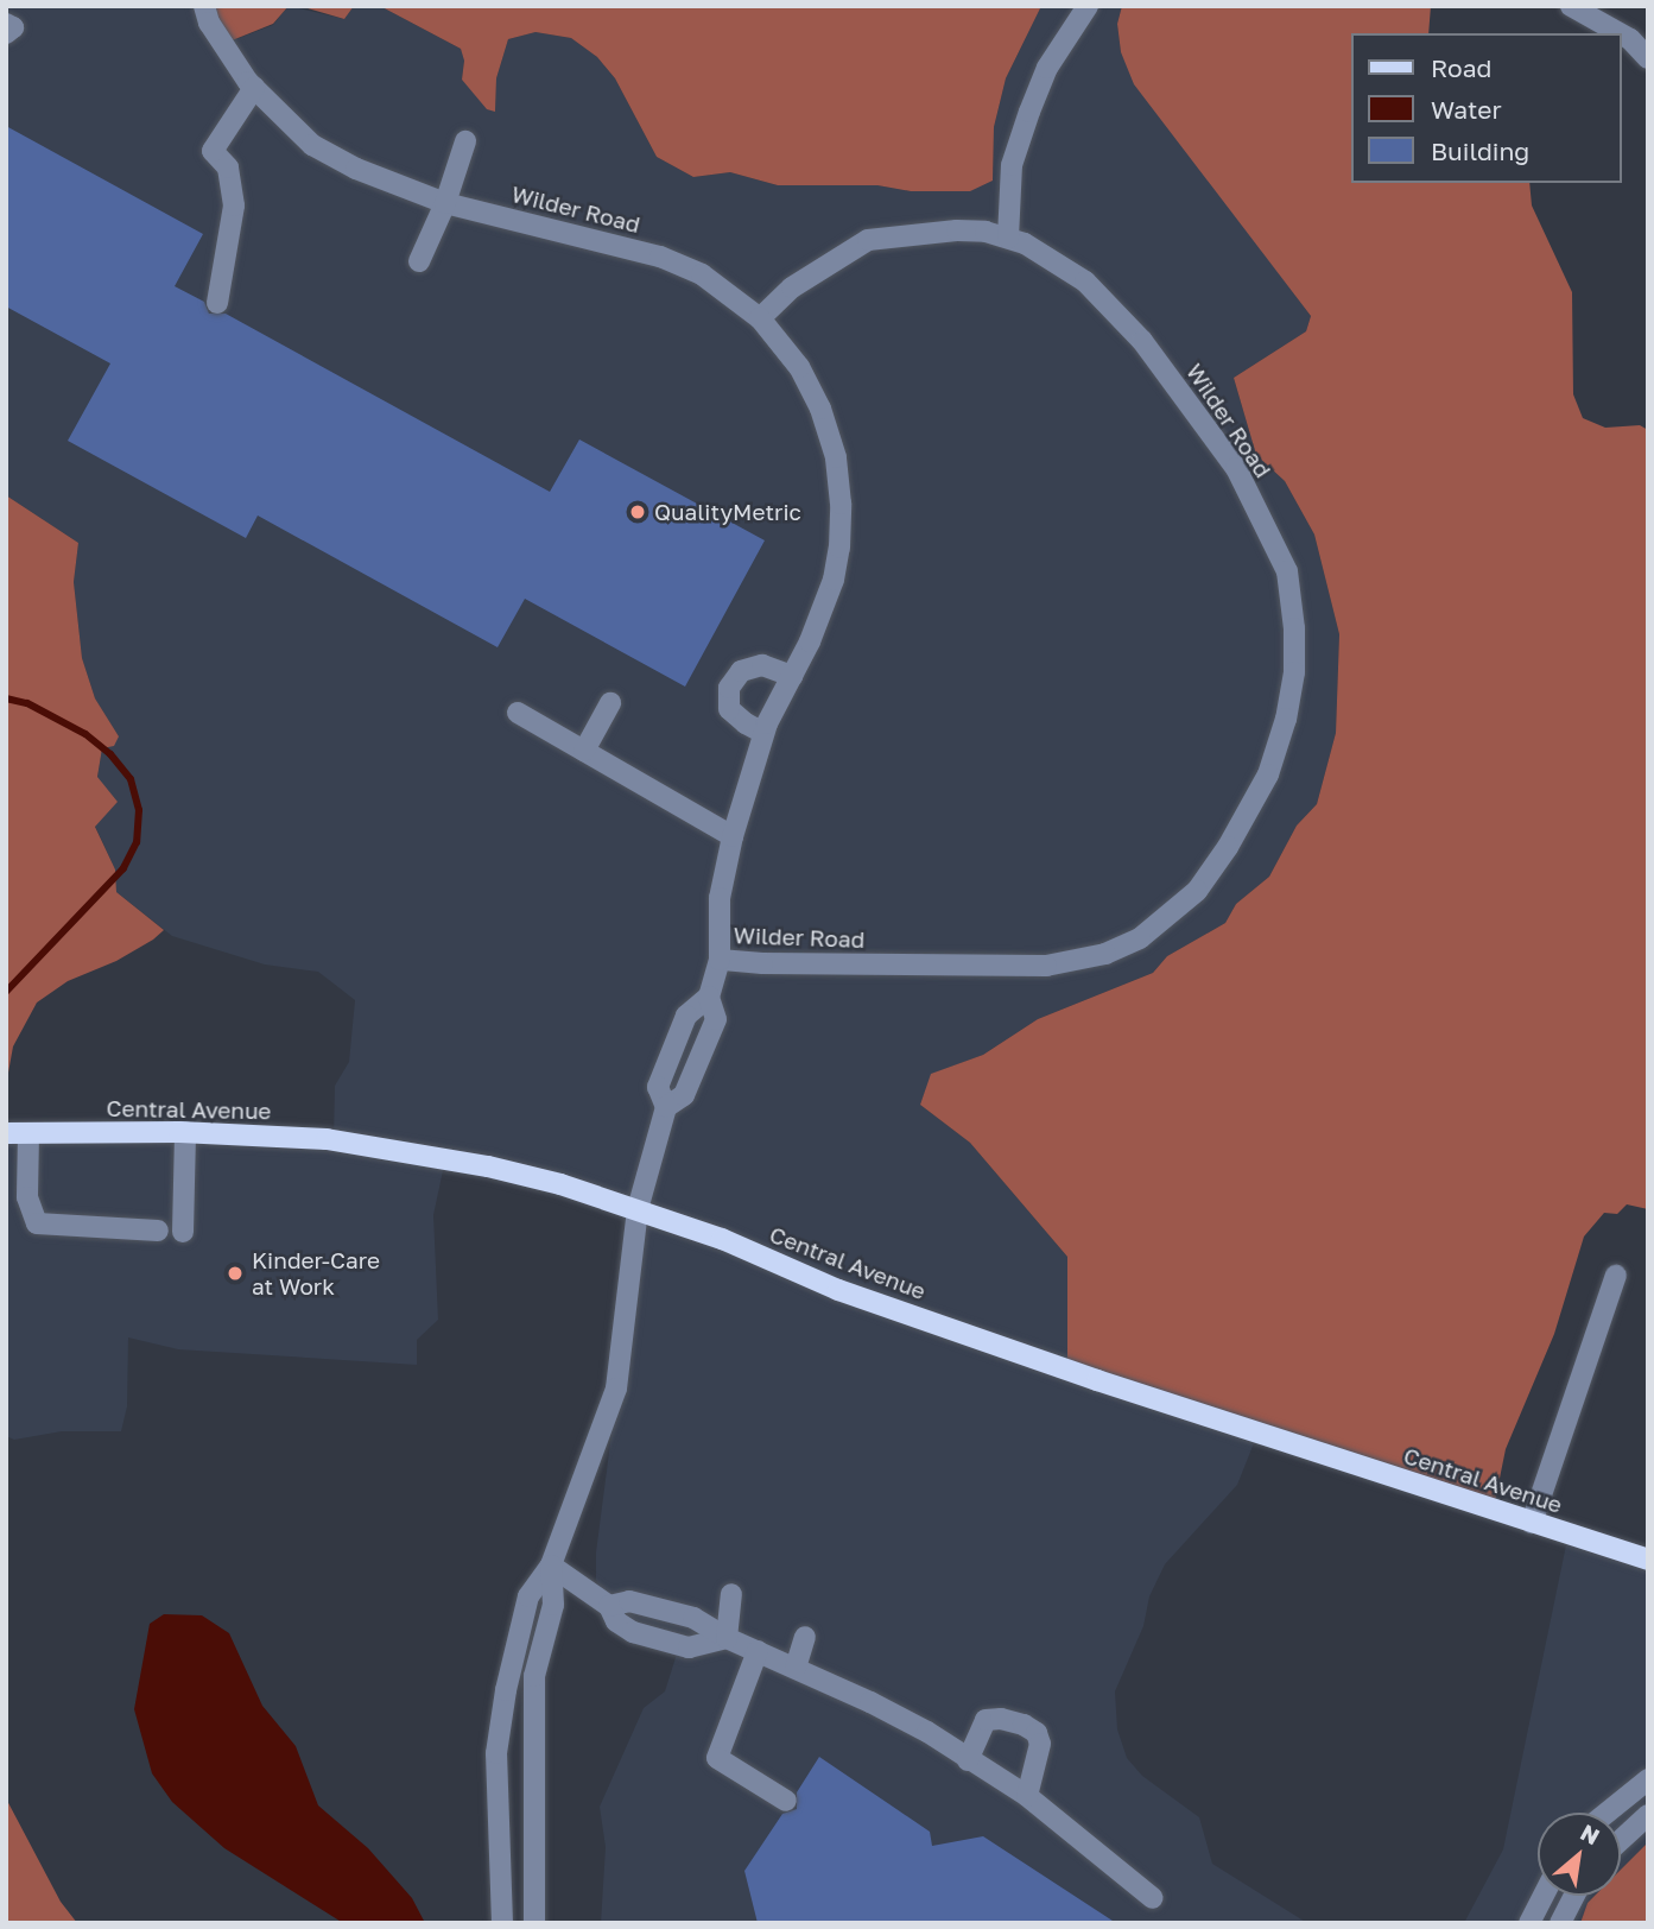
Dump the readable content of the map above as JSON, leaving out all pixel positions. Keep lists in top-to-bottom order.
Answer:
{
  "streets": {
    "main road": ["Central Avenue"],
    "lane": ["Wilder Road"]
  },
  "crossings": [
    ["Wilder Road", "Central Avenue"]
  ],
  "places": ["QualityMetric", "Kinder-Care at Work"],
  "legend": ["Road", "Water", "Building"],
  "north": "top right"
}
